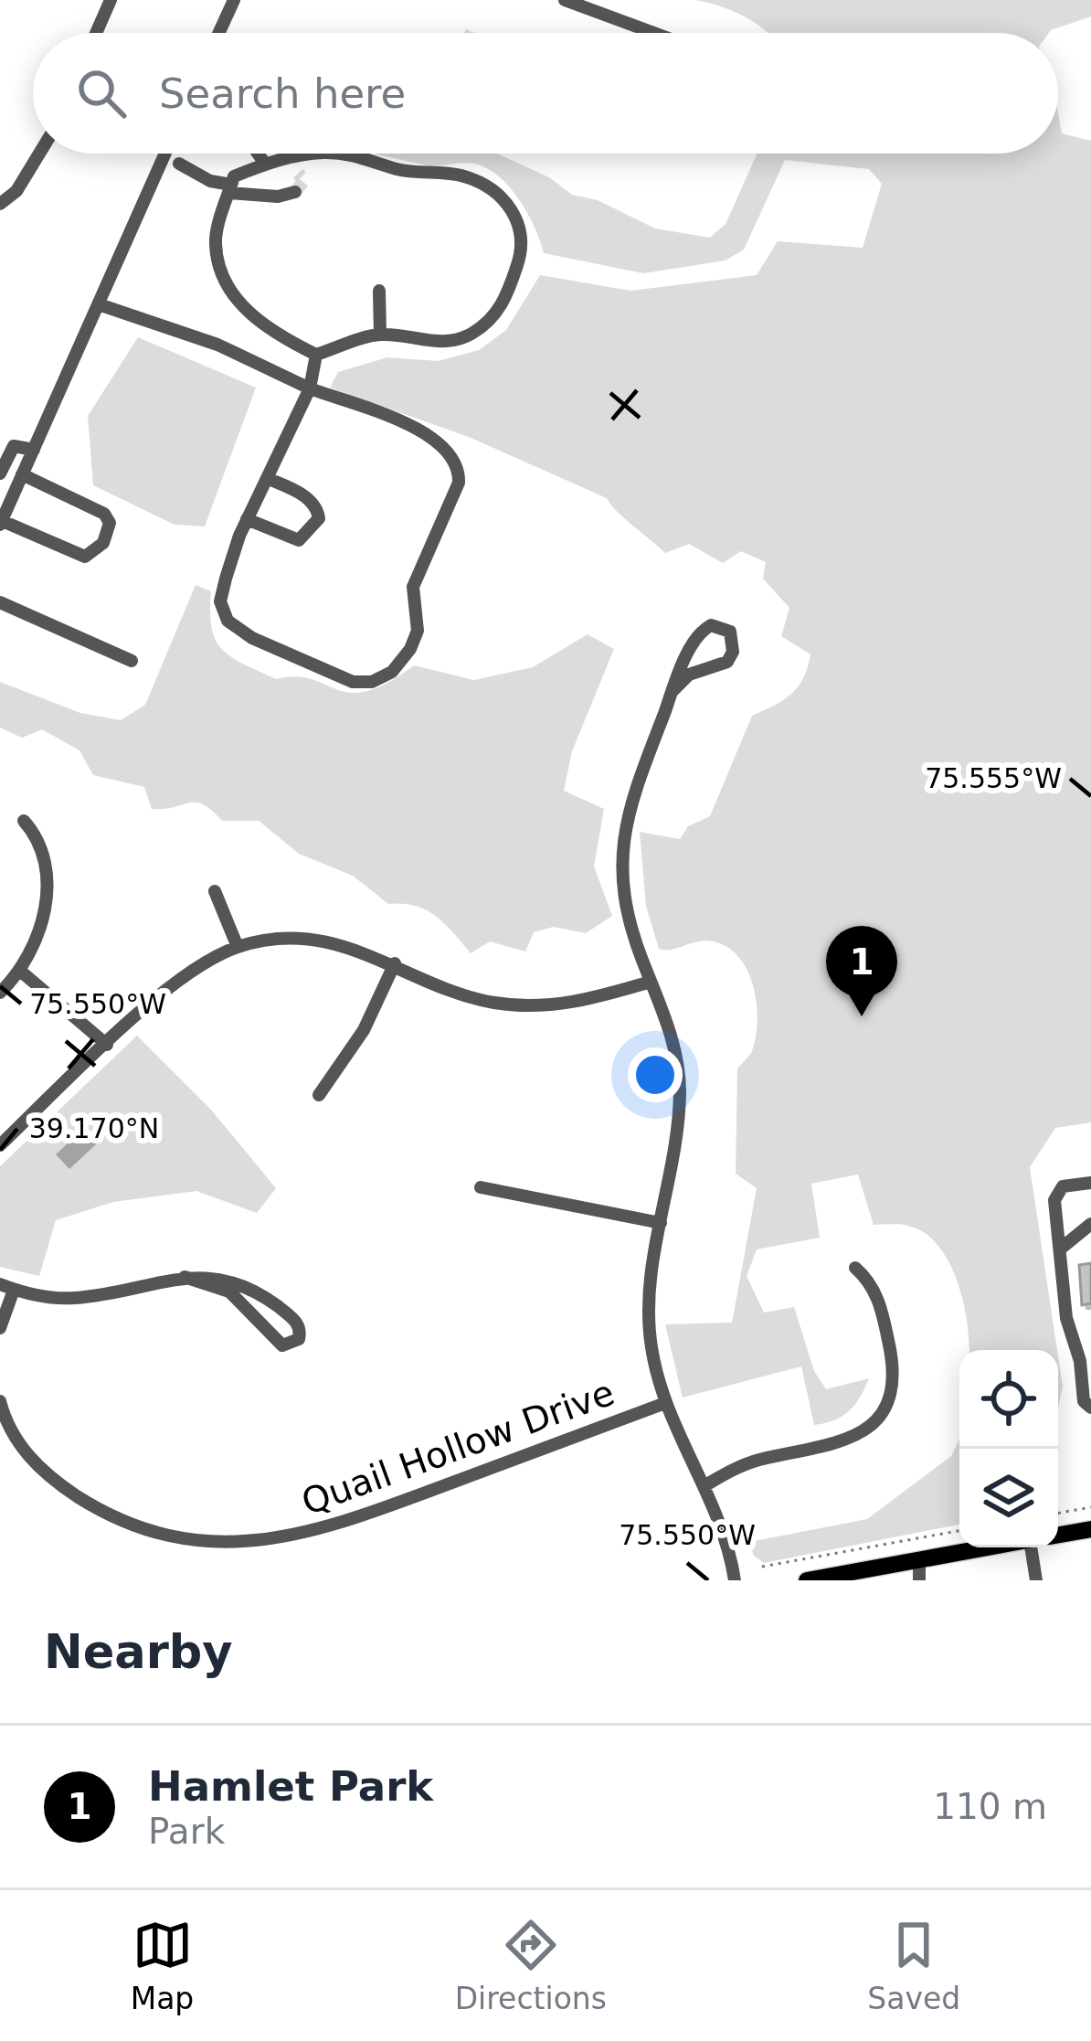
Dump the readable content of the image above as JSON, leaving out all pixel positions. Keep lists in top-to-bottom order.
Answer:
{
  "streets": {
    "street": ["Quail Hollow Drive"]
  },
  "page": {
    "search": "Search here",
    "pins": "1",
    "heading": "Nearby",
    "list": [
      {
        "mark": "1",
        "name": "Hamlet Park",
        "note": "Park",
        "value": "110 m"
      }
    ],
    "nav": ["Map", "Directions", "Saved"]
  },
  "coordinates": ["75.555°W", "75.550°W", "39.170°N"]
}
